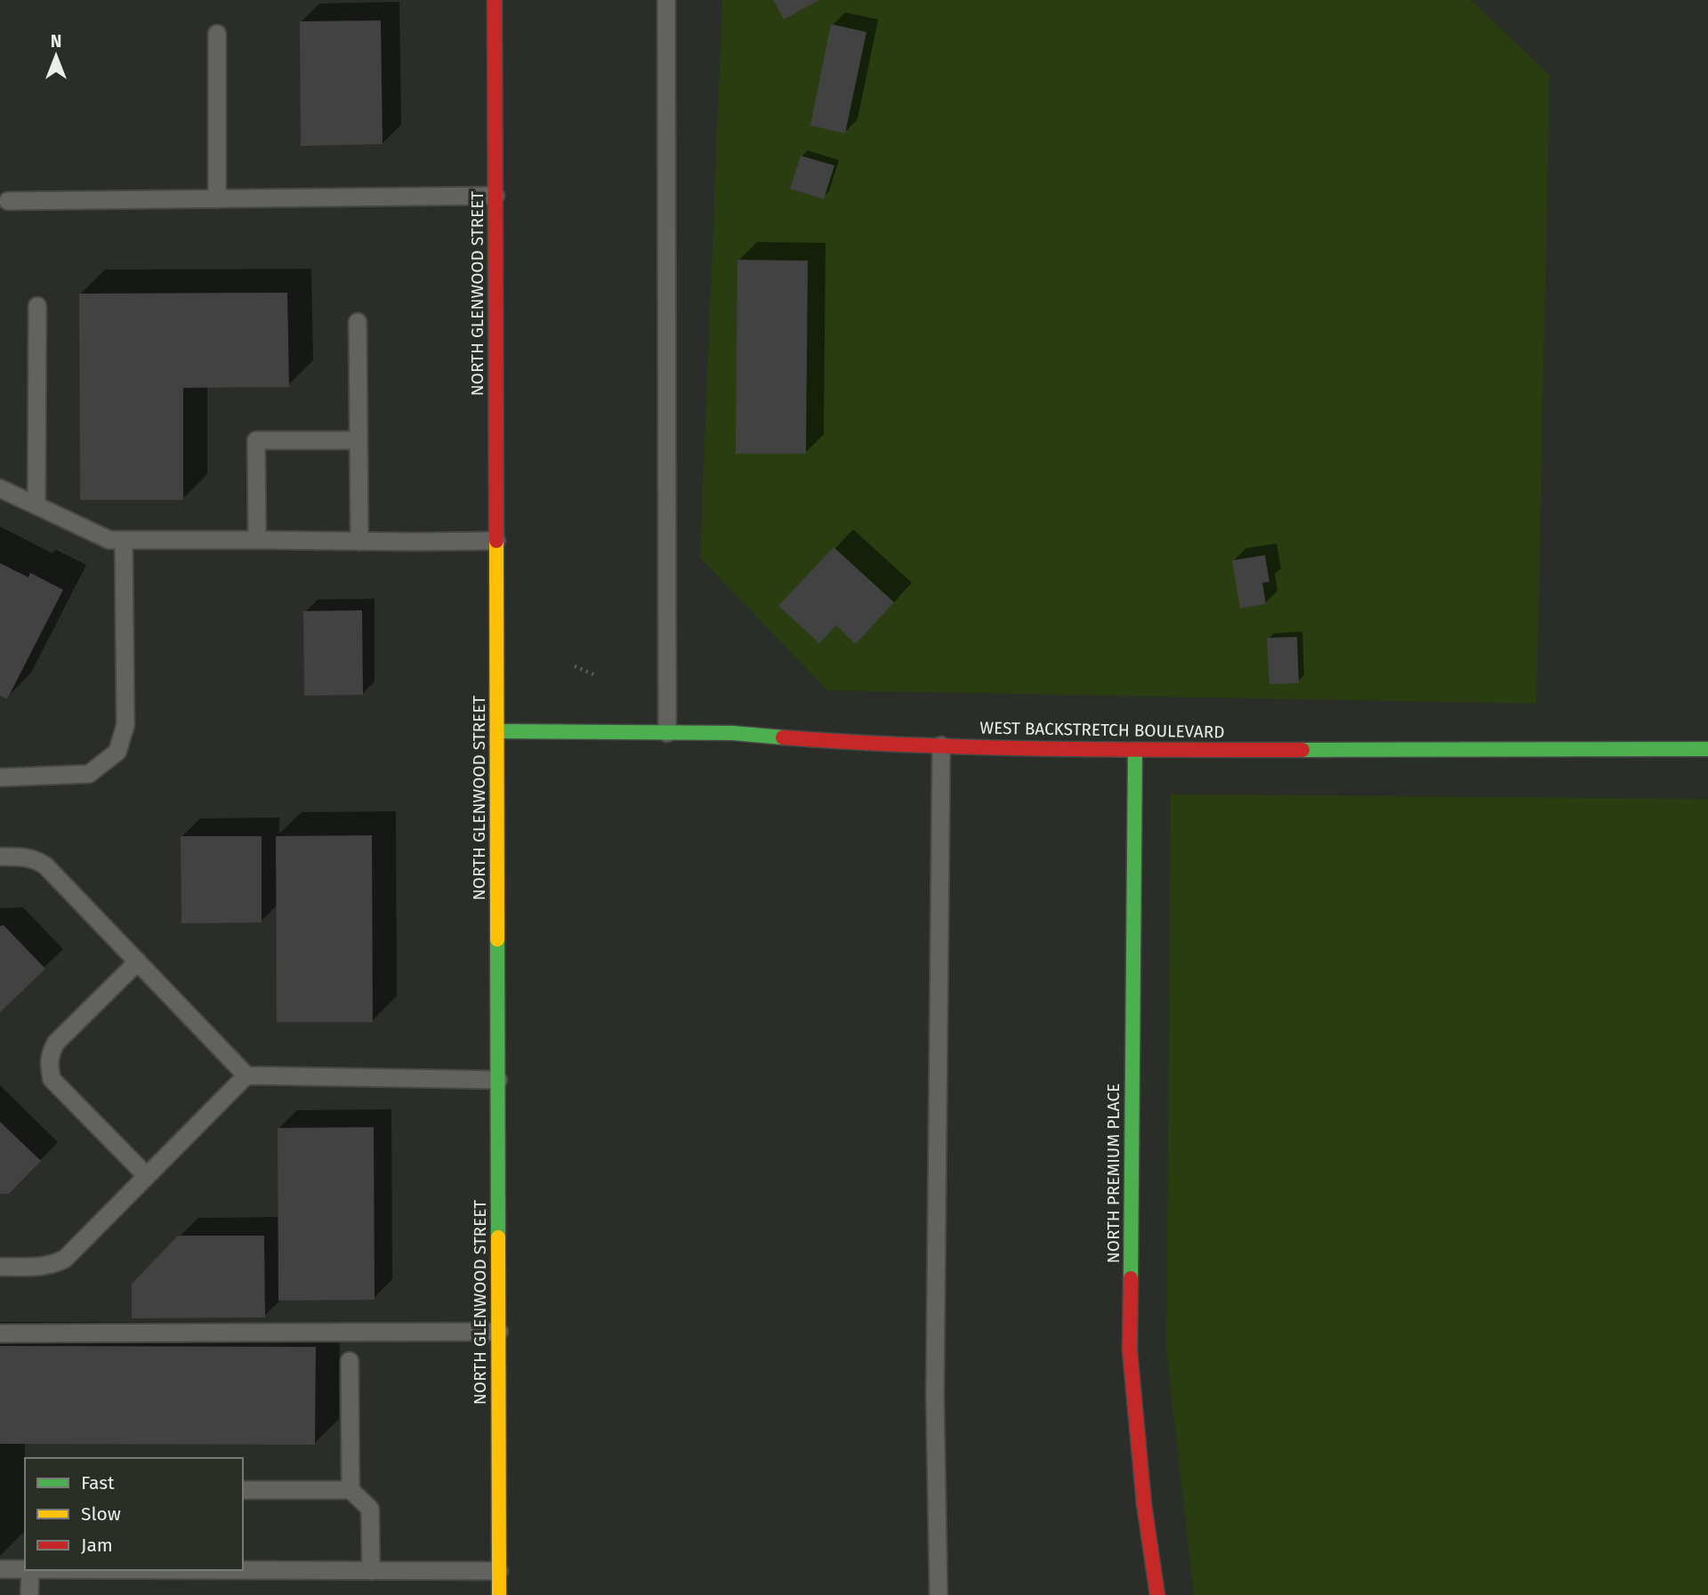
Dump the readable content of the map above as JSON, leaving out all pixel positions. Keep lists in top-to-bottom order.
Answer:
{
  "streets": {
    "street": ["NORTH GLENWOOD STREET", "WEST BACKSTRETCH BOULEVARD", "NORTH PREMIUM PLACE"]
  },
  "crossings": [
    ["NORTH GLENWOOD STREET", "WEST BACKSTRETCH BOULEVARD"],
    ["WEST BACKSTRETCH BOULEVARD", "NORTH PREMIUM PLACE"]
  ],
  "legend": ["Fast", "Slow", "Jam"],
  "north": "top"
}
